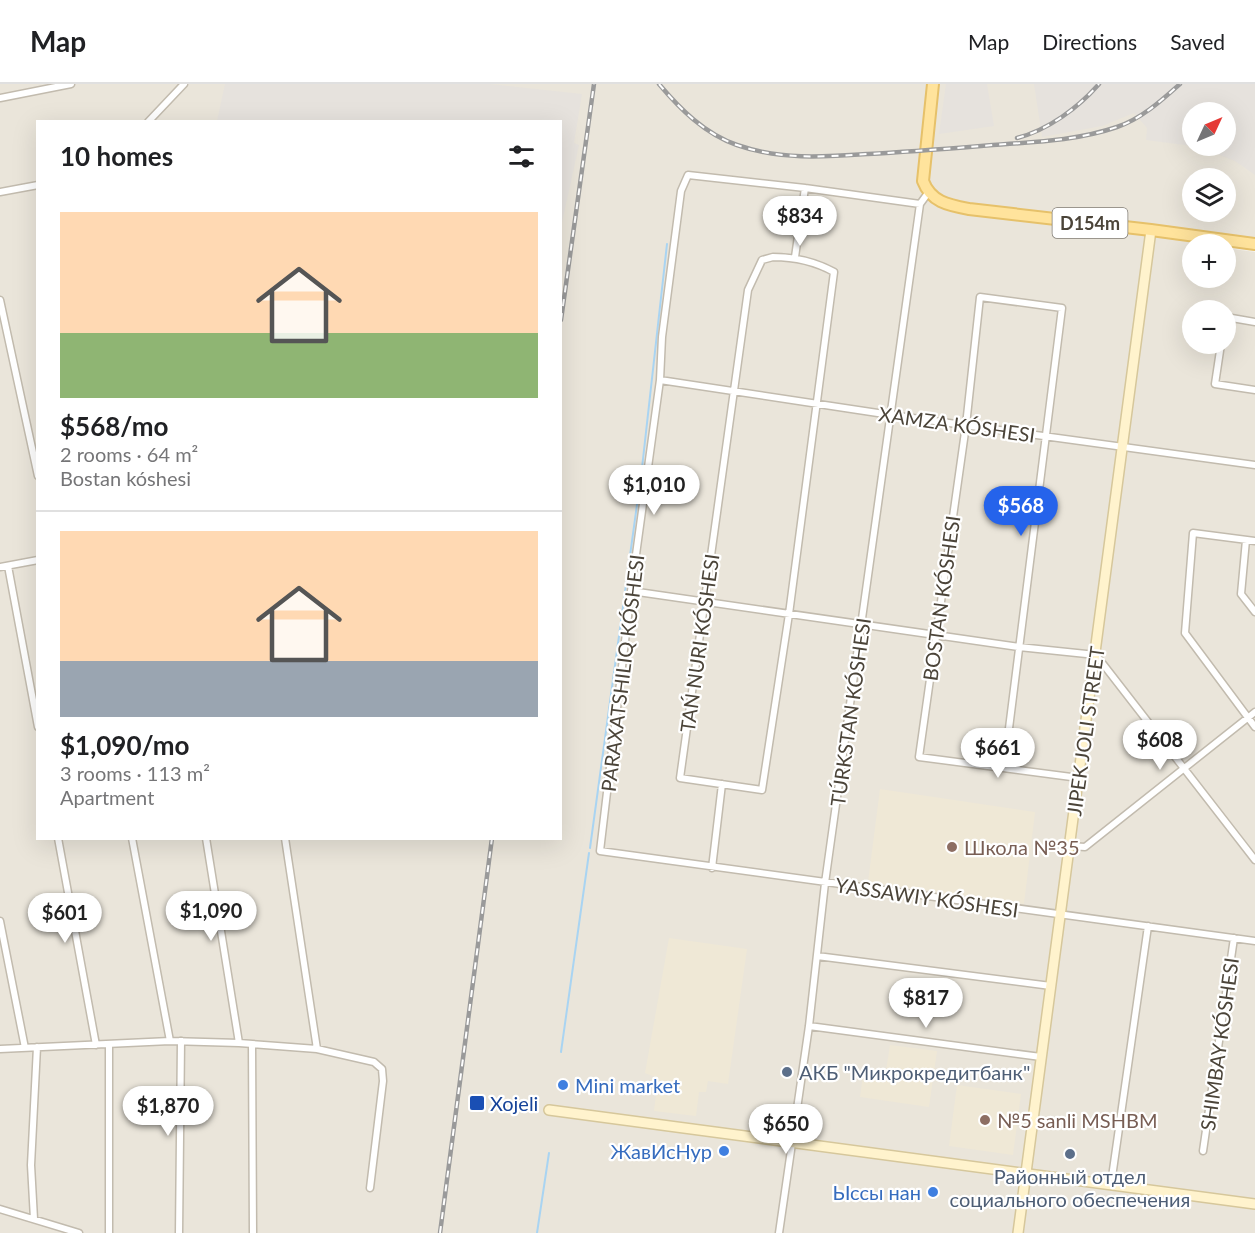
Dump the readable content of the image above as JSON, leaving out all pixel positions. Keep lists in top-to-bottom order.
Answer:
{
  "streets": {
    "main road": ["D154m"],
    "street": [
      "XAMZA KÓSHESI",
      "BOSTAN KÓSHESI",
      "TÚRKSTAN KÓSHESI",
      "JIPEK JOLI STREET",
      "YASSAWIY KÓSHESI",
      "SHIMBAY KÓSHESI"
    ]
  },
  "crossings": [
    ["D154m", "TÚRKSTAN KÓSHESI"],
    ["D154m", "JIPEK JOLI STREET"],
    ["XAMZA KÓSHESI", "BOSTAN KÓSHESI"],
    ["XAMZA KÓSHESI", "TÚRKSTAN KÓSHESI"],
    ["XAMZA KÓSHESI", "JIPEK JOLI STREET"],
    ["TÚRKSTAN KÓSHESI", "YASSAWIY KÓSHESI"],
    ["JIPEK JOLI STREET", "YASSAWIY KÓSHESI"],
    ["YASSAWIY KÓSHESI", "SHIMBAY KÓSHESI"]
  ],
  "places": {
    "other": [
      "Школа №35",
      "АКБ \"Микрокредитбанк\"",
      "Mini market",
      "№5 sanli MSHBM",
      "ЖавИсНур",
      "Районный отдел социального обеспечения",
      "Ыссы нан"
    ],
    "transit": ["Xojeli"]
  },
  "north": "top right",
  "page": {
    "header": "Map",
    "nav": ["Map", "Directions", "Saved"],
    "map_buttons": ["+", "−"],
    "heading": "10 homes",
    "list": [
      {
        "name": "$568/mo",
        "note": "2 rooms · 64 m² · Bostan kóshesi"
      },
      {
        "name": "$1,090/mo",
        "note": "3 rooms · 113 m² · Apartment"
      }
    ],
    "price": [
      "$834",
      "$1,010",
      "$568",
      "$608",
      "$661",
      "$1,090",
      "$601",
      "$817",
      "$1,870",
      "$650"
    ]
  }
}
